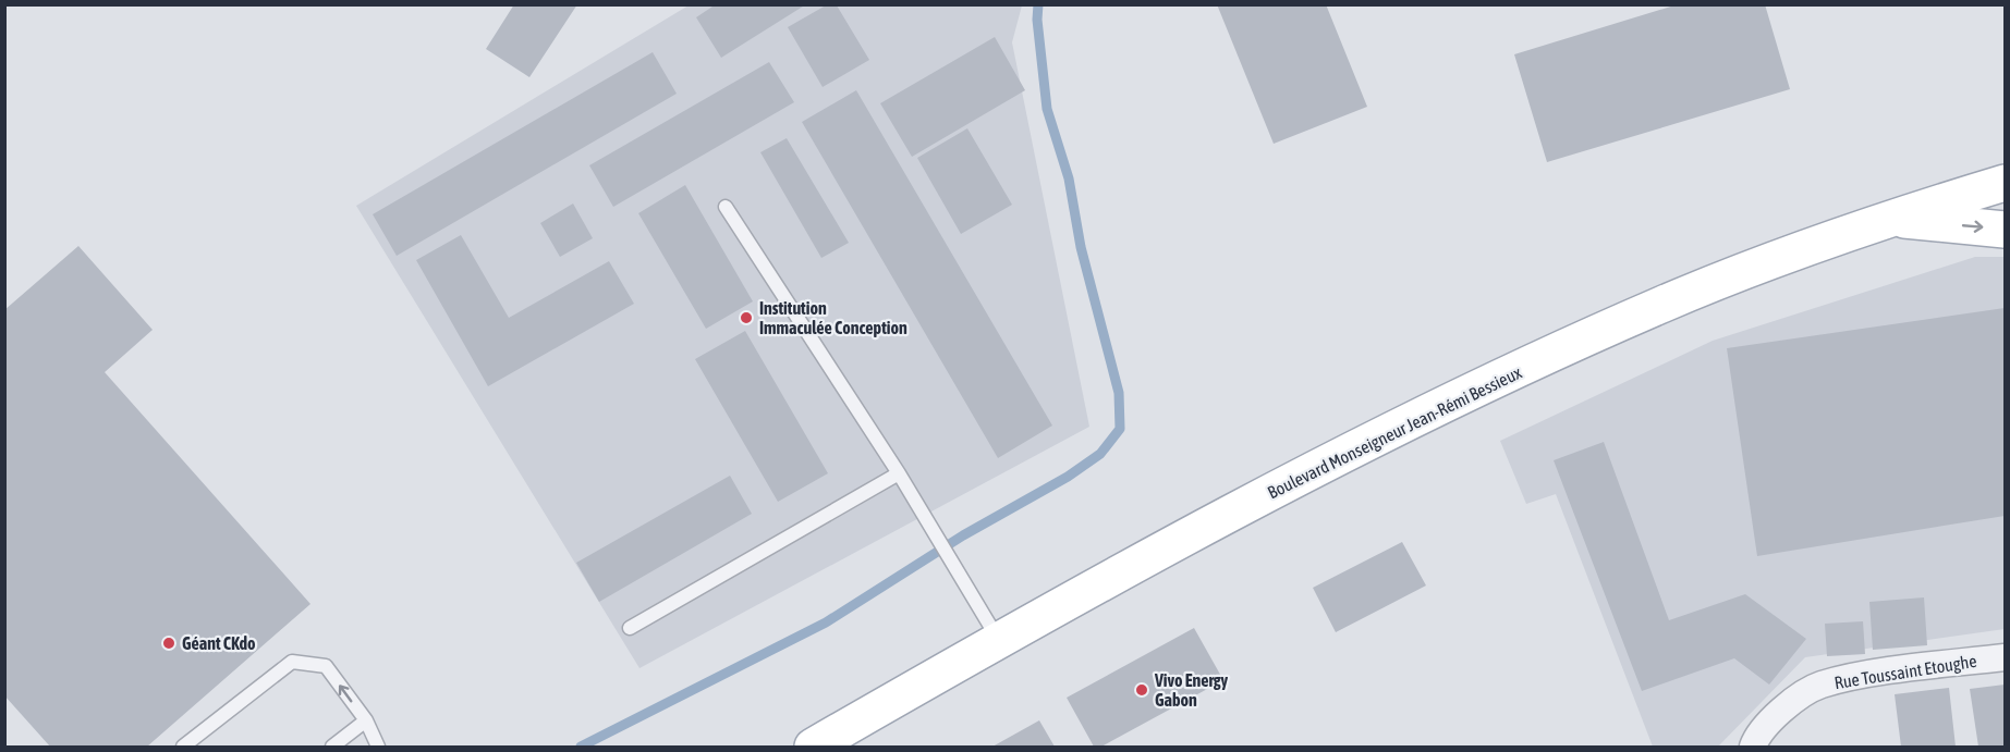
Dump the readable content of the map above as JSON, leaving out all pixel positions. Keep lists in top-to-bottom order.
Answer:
{
  "streets": {
    "main road": ["Boulevard Monseigneur Jean-Rémi Bessieux"],
    "street": ["Rue Toussaint Etoughe"]
  },
  "places": ["Institution Immaculée Conception", "Géant CKdo", "Vivo Energy Gabon"]
}
